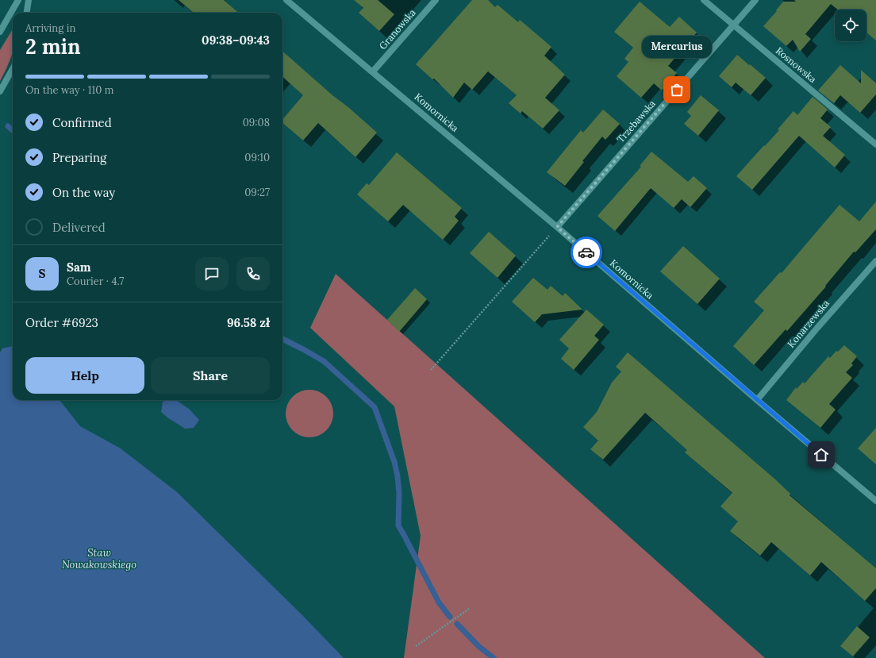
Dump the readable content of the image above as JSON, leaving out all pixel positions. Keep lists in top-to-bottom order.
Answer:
{
  "streets": {
    "street": [
      "Granowska",
      "Rosnowska",
      "Komornicka",
      "Trzebawska",
      "Konarzewska"
    ]
  },
  "crossings": [
    ["Granowska", "Komornicka"],
    ["Rosnowska", "Trzebawska"],
    ["Komornicka", "Trzebawska"],
    ["Komornicka", "Konarzewska"]
  ],
  "water": ["Staw Nowakowskiego"],
  "places": ["Mercurius"],
  "page": {
    "heading": ["2 min", "Arriving in", "09:38–09:43"],
    "panel": [
      "Sam",
      "Courier · 4.7",
      "Order #6923",
      "96.58 zł"
    ],
    "bubble": "Mercurius",
    "bar": "On the way · 110 m",
    "list": [
      ["Confirmed", "09:08"],
      ["Preparing", "09:10"],
      ["On the way", "09:27"],
      "Delivered"
    ],
    "round": "S",
    "buttons": ["Help", "Share"]
  }
}
